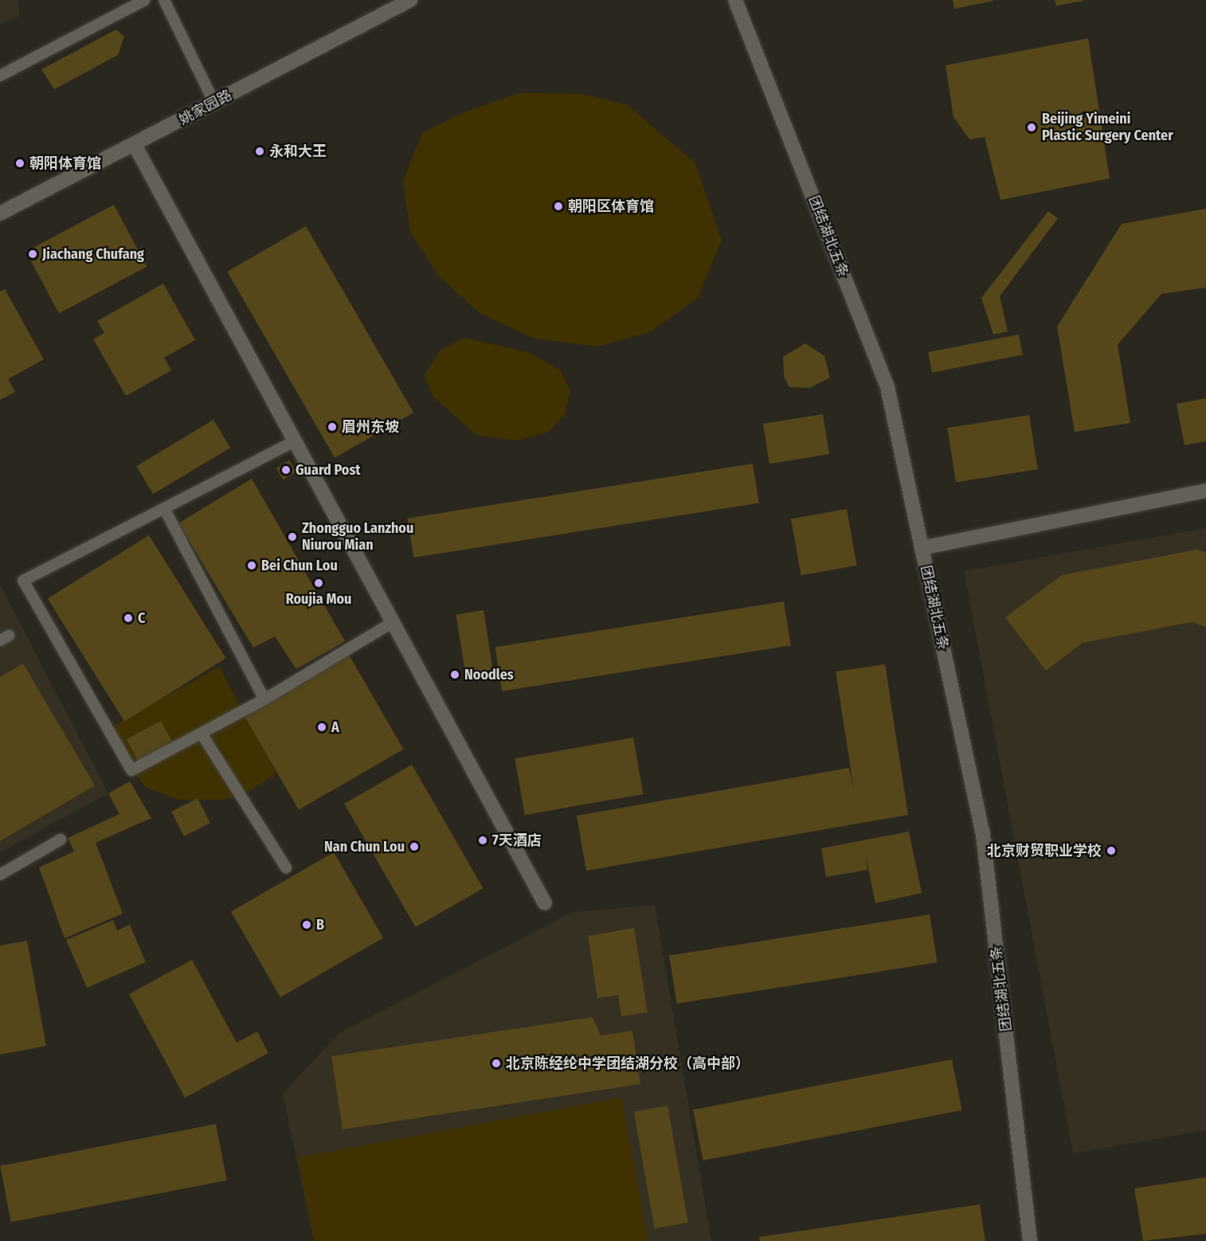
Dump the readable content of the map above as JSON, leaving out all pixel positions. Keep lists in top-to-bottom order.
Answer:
{
  "streets": {
    "street": ["姚家园路", "团结湖北五条"]
  },
  "places": [
    "Beijing Yimeini Plastic Surgery Center",
    "永和大王",
    "朝阳体育馆",
    "朝阳区体育馆",
    "Jiachang Chufang",
    "眉州东坡",
    "Guard Post",
    "Zhongguo Lanzhou Niurou Mian",
    "Bei Chun Lou",
    "Roujia Mou",
    "C",
    "Noodles",
    "A",
    "7天酒店",
    "Nan Chun Lou",
    "北京财贸职业学校",
    "B",
    "北京陈经纶中学团结湖分校（高中部）"
  ]
}
